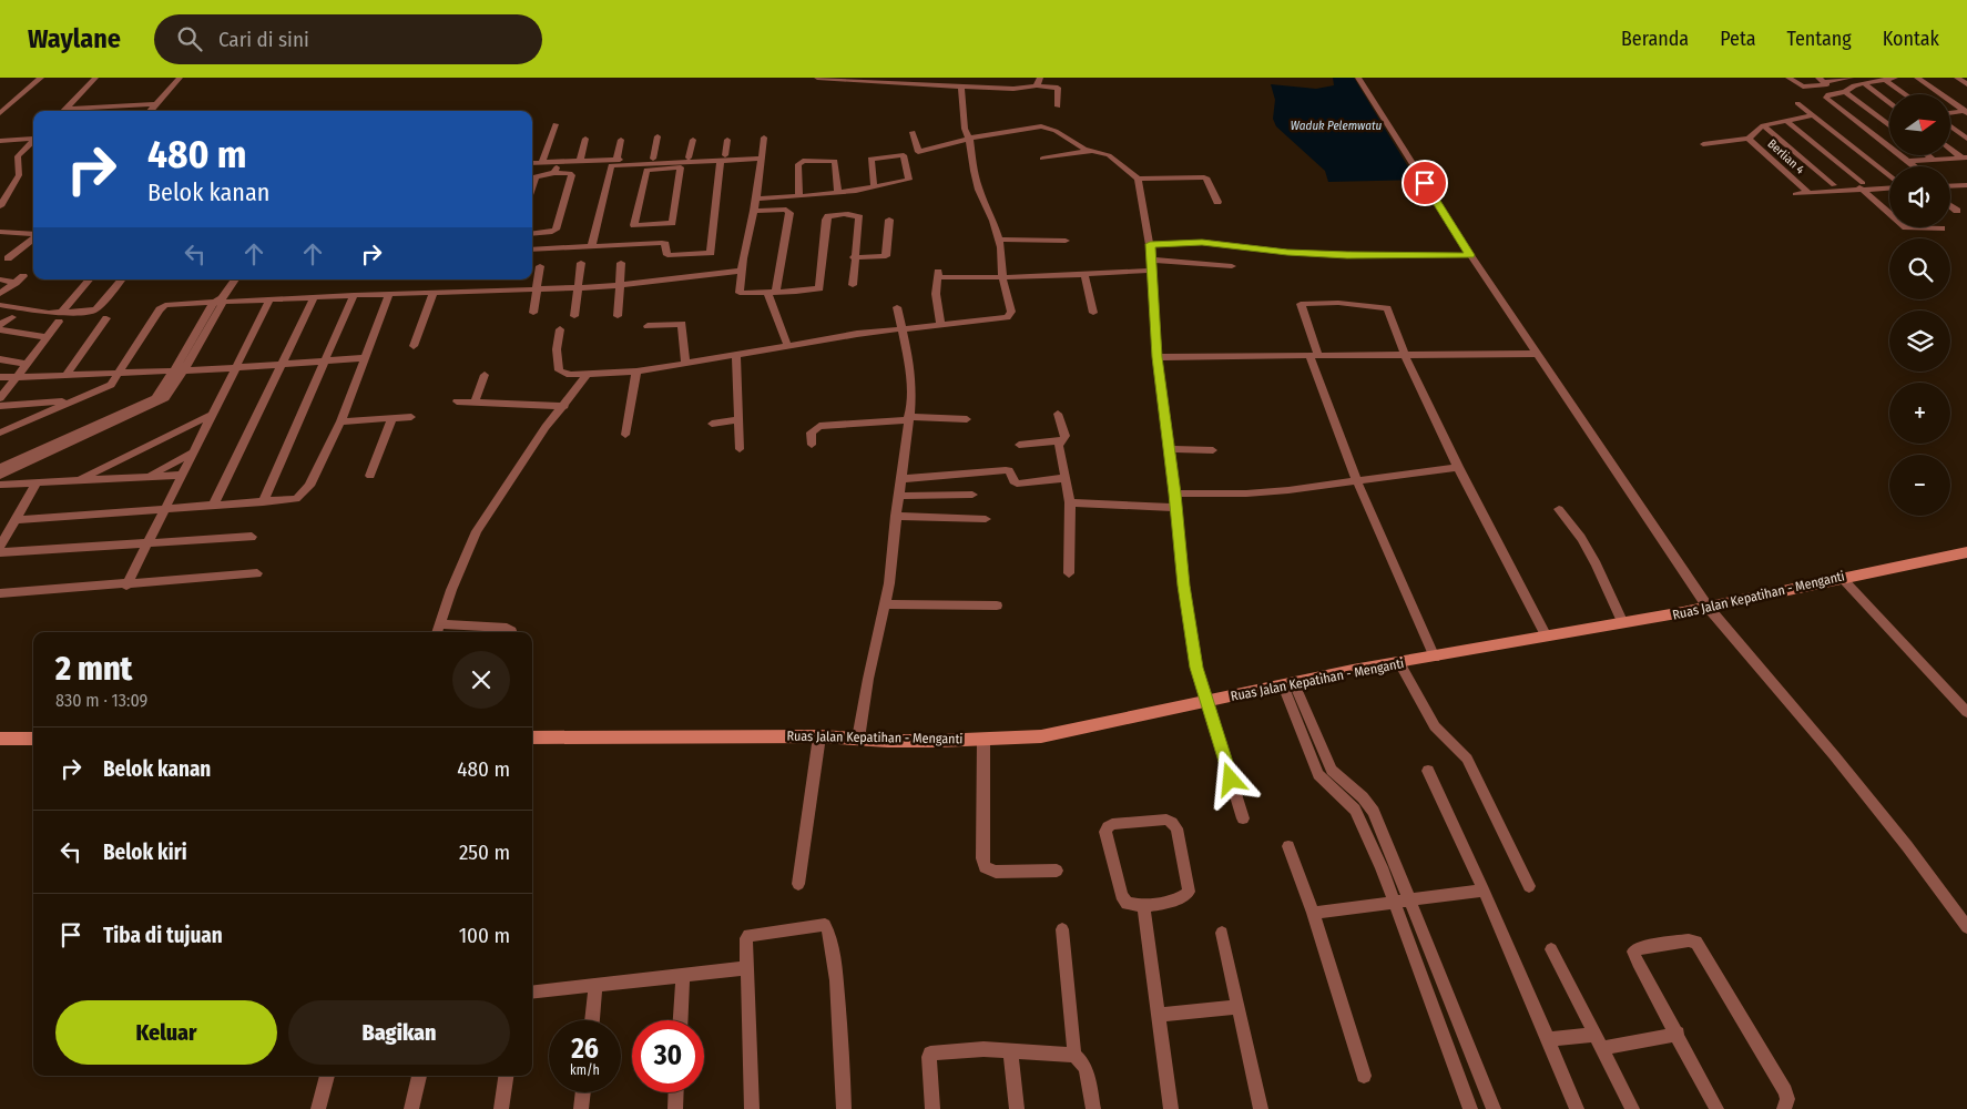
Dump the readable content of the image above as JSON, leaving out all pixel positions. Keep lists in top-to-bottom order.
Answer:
{
  "streets": {
    "main road": ["Ruas Jalan Kepatihan - Menganti"],
    "street": ["Berlian 4"]
  },
  "water": ["Waduk Pelemwatu"],
  "north": "right",
  "page": {
    "header": "Waylane",
    "search": "Cari di sini",
    "nav": [
      "Beranda",
      "Peta",
      "Tentang",
      "Kontak"
    ],
    "map_buttons": ["+", "−"],
    "turn": ["480 m", "Belok kanan"],
    "heading": ["2 mnt", "830 m · 13:09"],
    "list": [
      {
        "name": "Belok kanan",
        "value": "480 m"
      },
      {
        "name": "Belok kiri",
        "value": "250 m"
      },
      {
        "name": "Tiba di tujuan",
        "value": "100 m"
      }
    ],
    "buttons": ["Keluar", "Bagikan"],
    "speed": "26 km/h",
    "limit": "30"
  }
}
